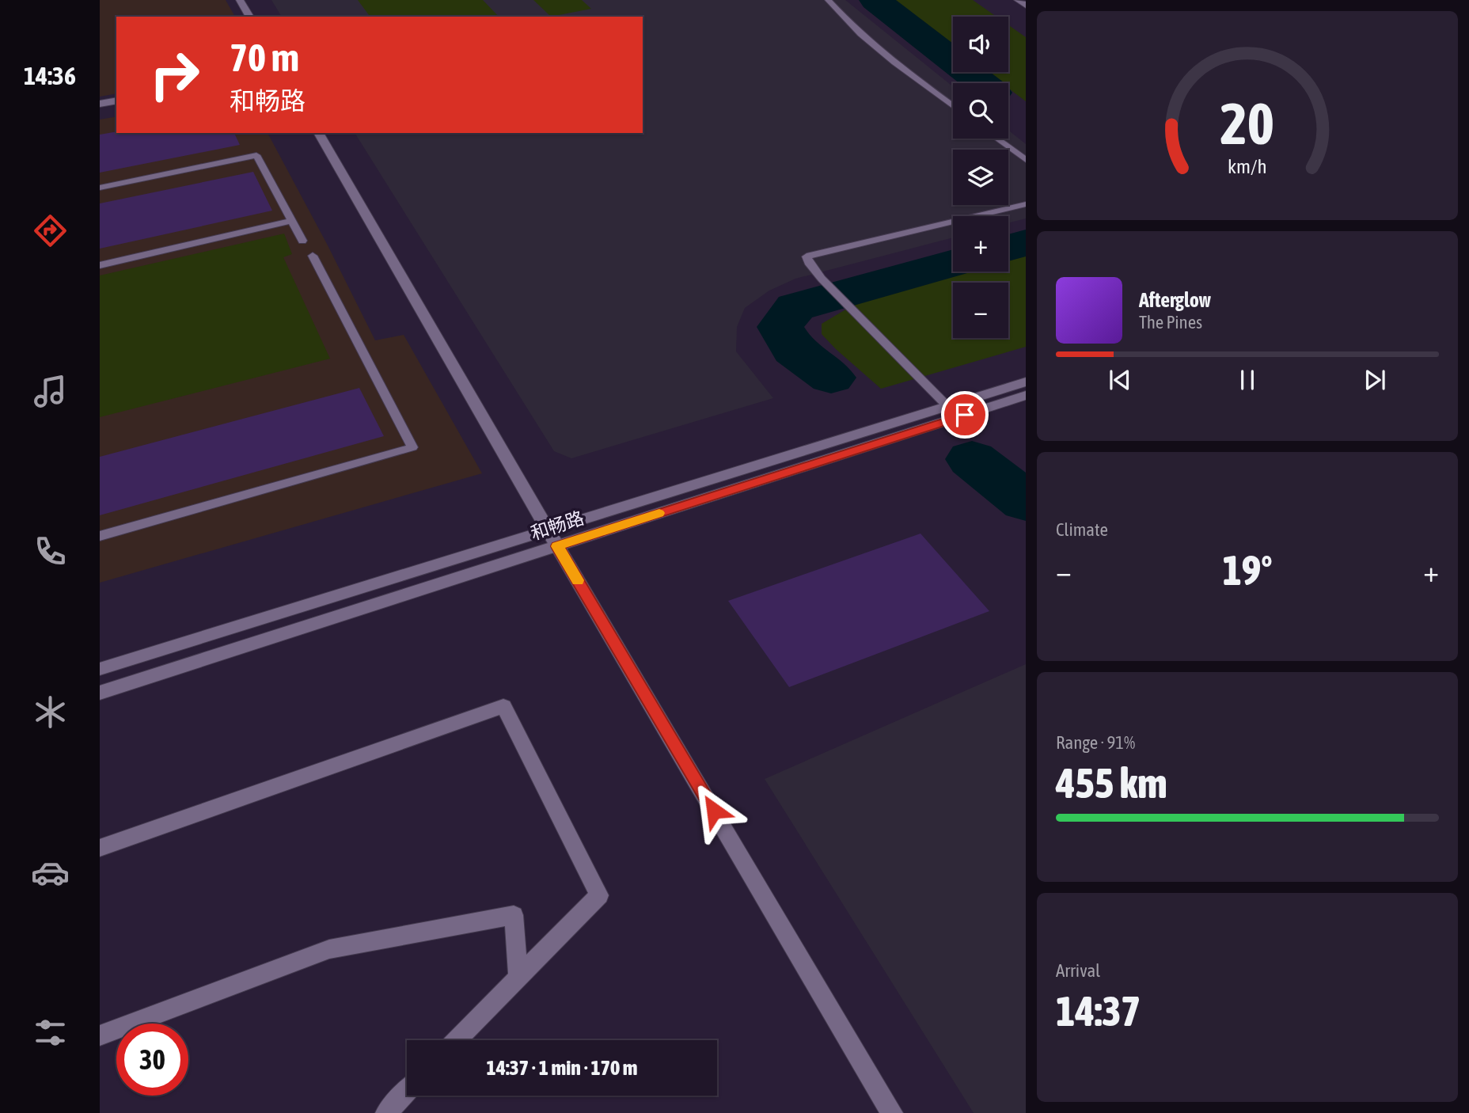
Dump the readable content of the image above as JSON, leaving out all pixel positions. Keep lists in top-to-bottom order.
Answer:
{
  "streets": {
    "street": ["和畅路"]
  },
  "page": {
    "tabs": "14:36",
    "map_buttons": ["+", "−"],
    "turn": ["70 m", "和畅路"],
    "song": ["Afterglow", "The Pines"],
    "tile": [
      "Climate",
      ["Range · 91%", "455 km"],
      ["Arrival", "14:37"]
    ],
    "heat": ["−", "19°", "+"],
    "limit": "30",
    "trip": "14:37 · 1 min · 170 m",
    "gauge": ["20", "km/h"]
  }
}
